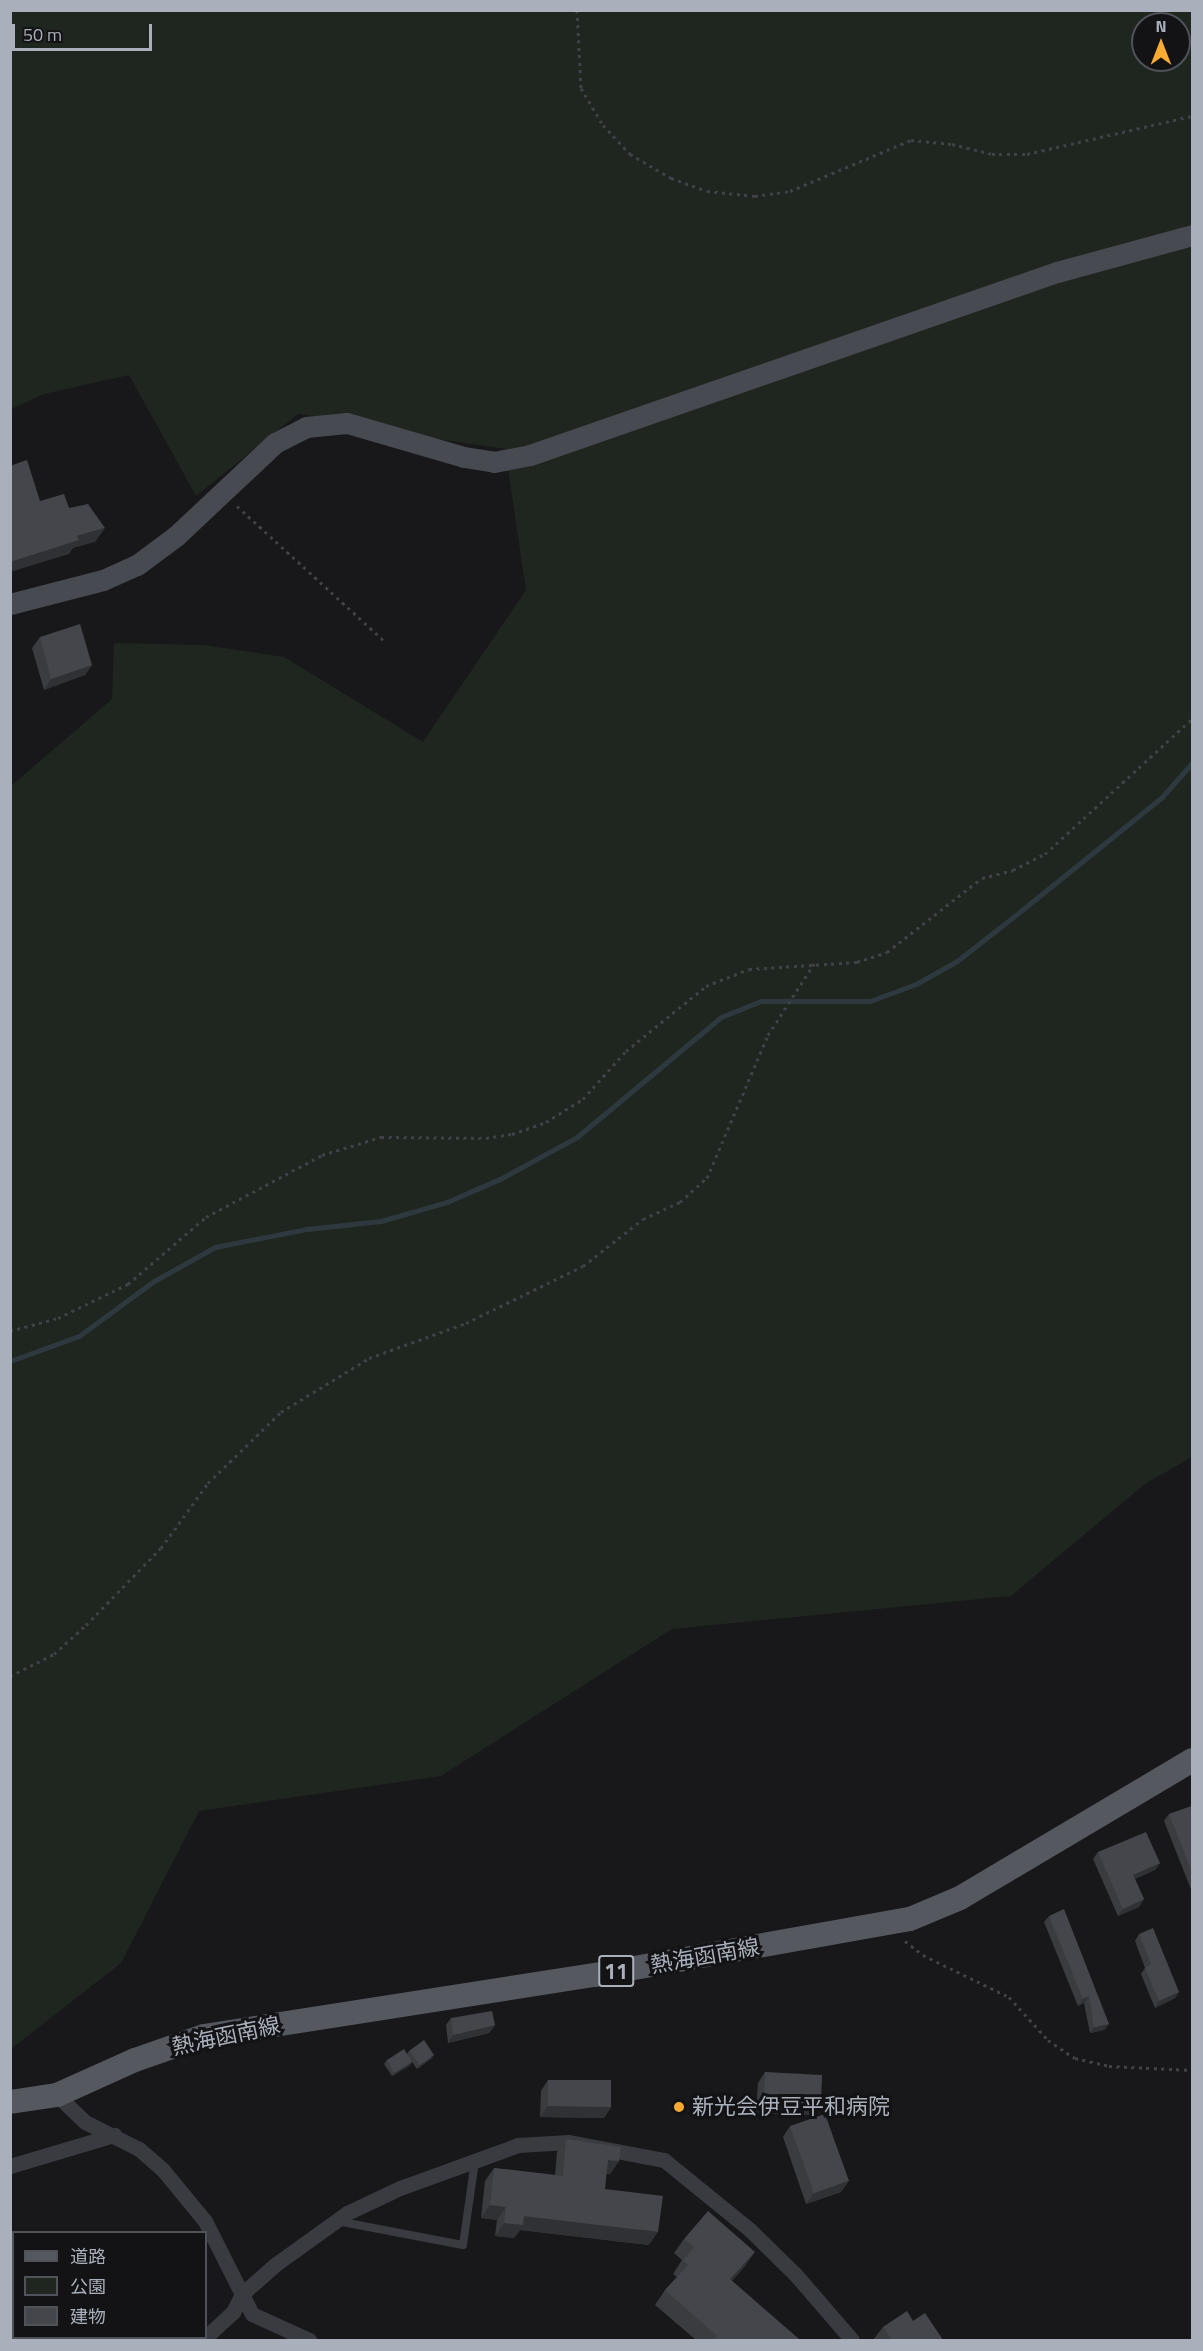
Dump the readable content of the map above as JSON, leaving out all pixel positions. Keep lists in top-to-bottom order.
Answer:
{
  "streets": {
    "main road": ["熱海函南線", "11"]
  },
  "places": ["新光会伊豆平和病院"],
  "legend": ["道路", "公園", "建物"],
  "scale_bar": "50 m",
  "north": "top"
}
